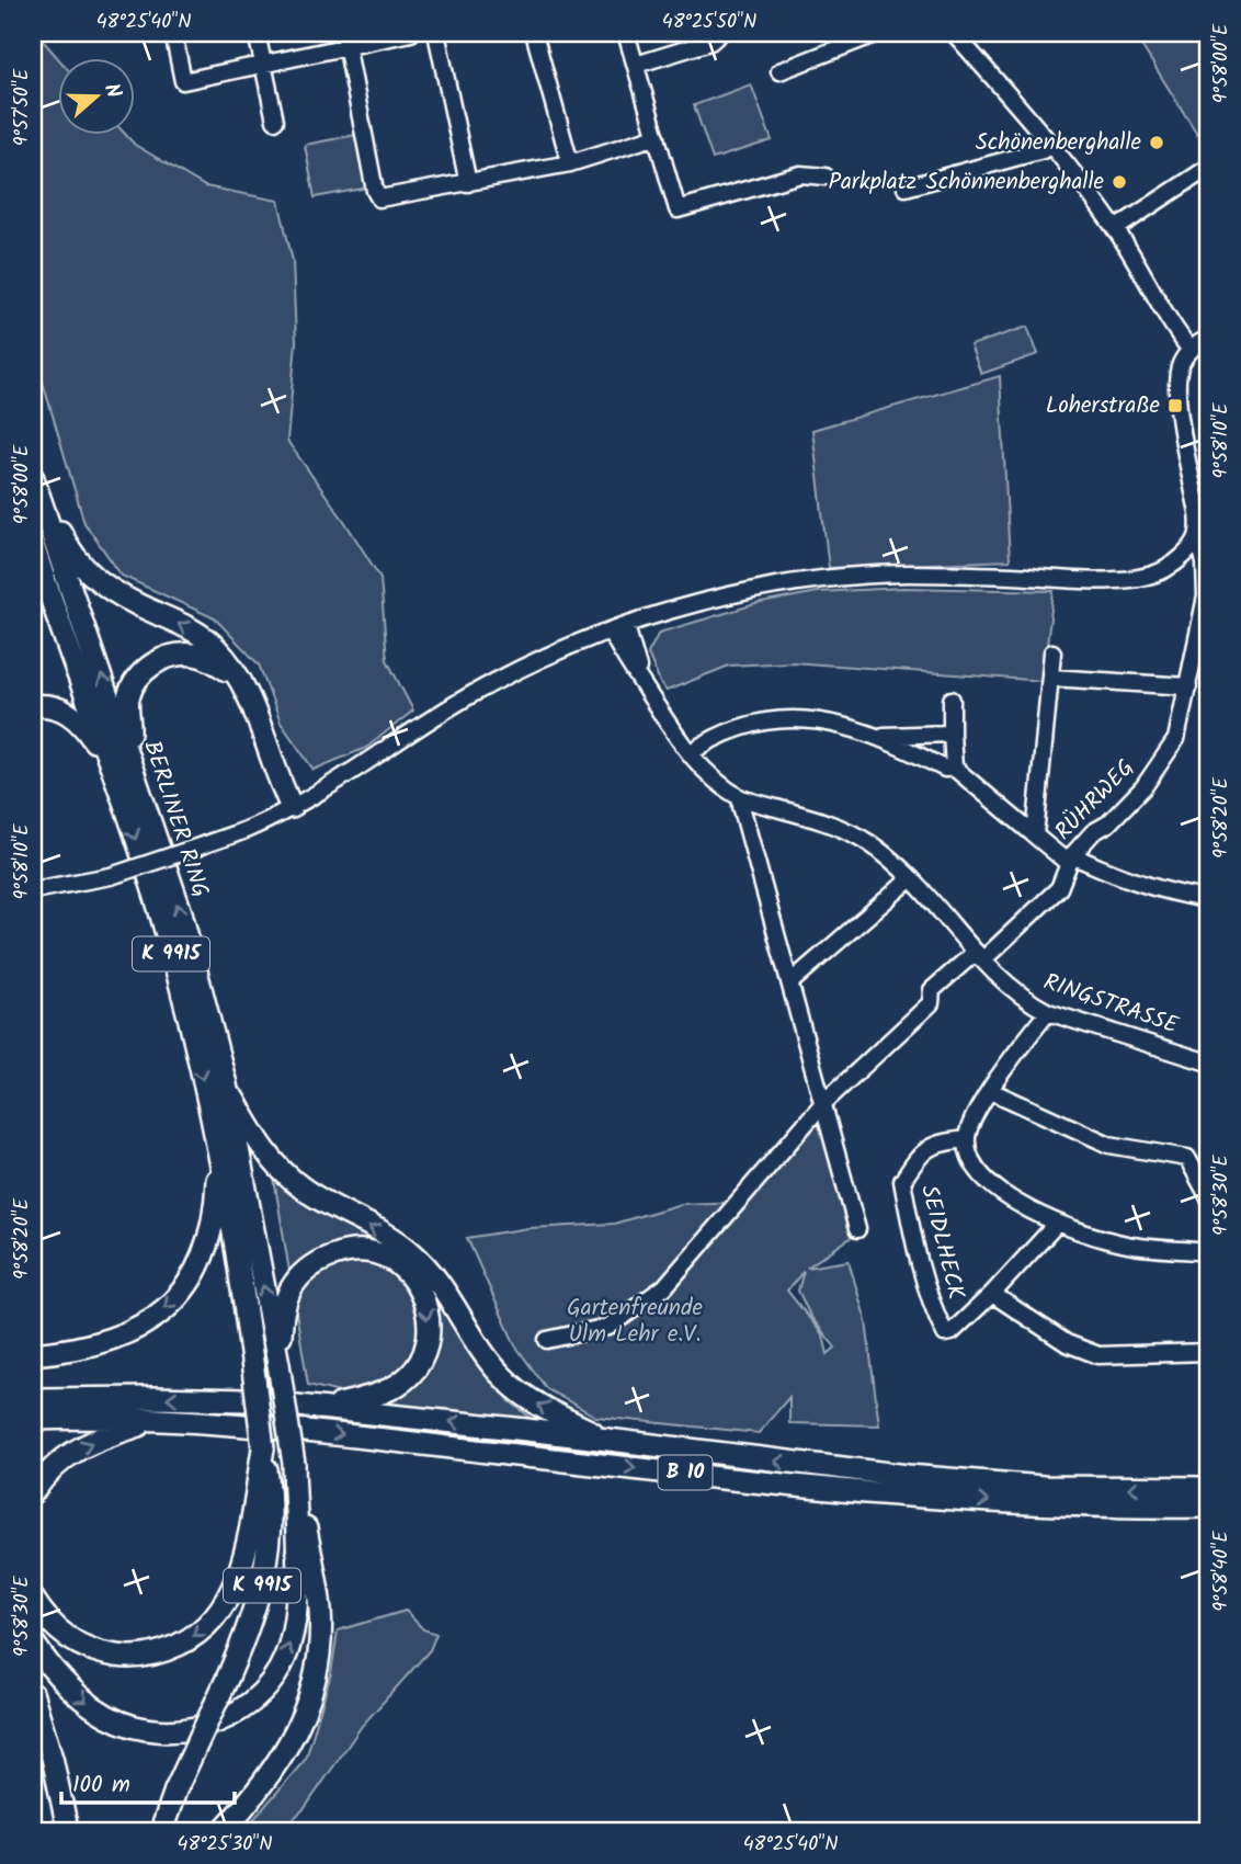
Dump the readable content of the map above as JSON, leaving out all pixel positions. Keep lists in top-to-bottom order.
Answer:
{
  "streets": {
    "highway": ["BERLINER RING", "K 9915", "B 10"],
    "street": ["RÜHRWEG", "RINGSTRASSE", "SEIDLHECK"]
  },
  "crossings": [
    ["RÜHRWEG", "RINGSTRASSE"],
    ["BERLINER RING", "K 9915"]
  ],
  "parks": ["Gartenfreunde Ulm Lehr e.V."],
  "places": {
    "other": ["Schönenberghalle", "Parkplatz Schönnenberghalle"],
    "transit": ["Loherstraße"]
  },
  "scale_bar": "100 m",
  "north": "right",
  "coordinates": [
    "48°25'40\"N",
    "48°25'50\"N",
    "9°58'00\"E",
    "9°57'50\"E",
    "9°58'10\"E",
    "9°58'20\"E",
    "9°58'30\"E",
    "9°58'40\"E",
    "48°25'30\"N"
  ]
}
